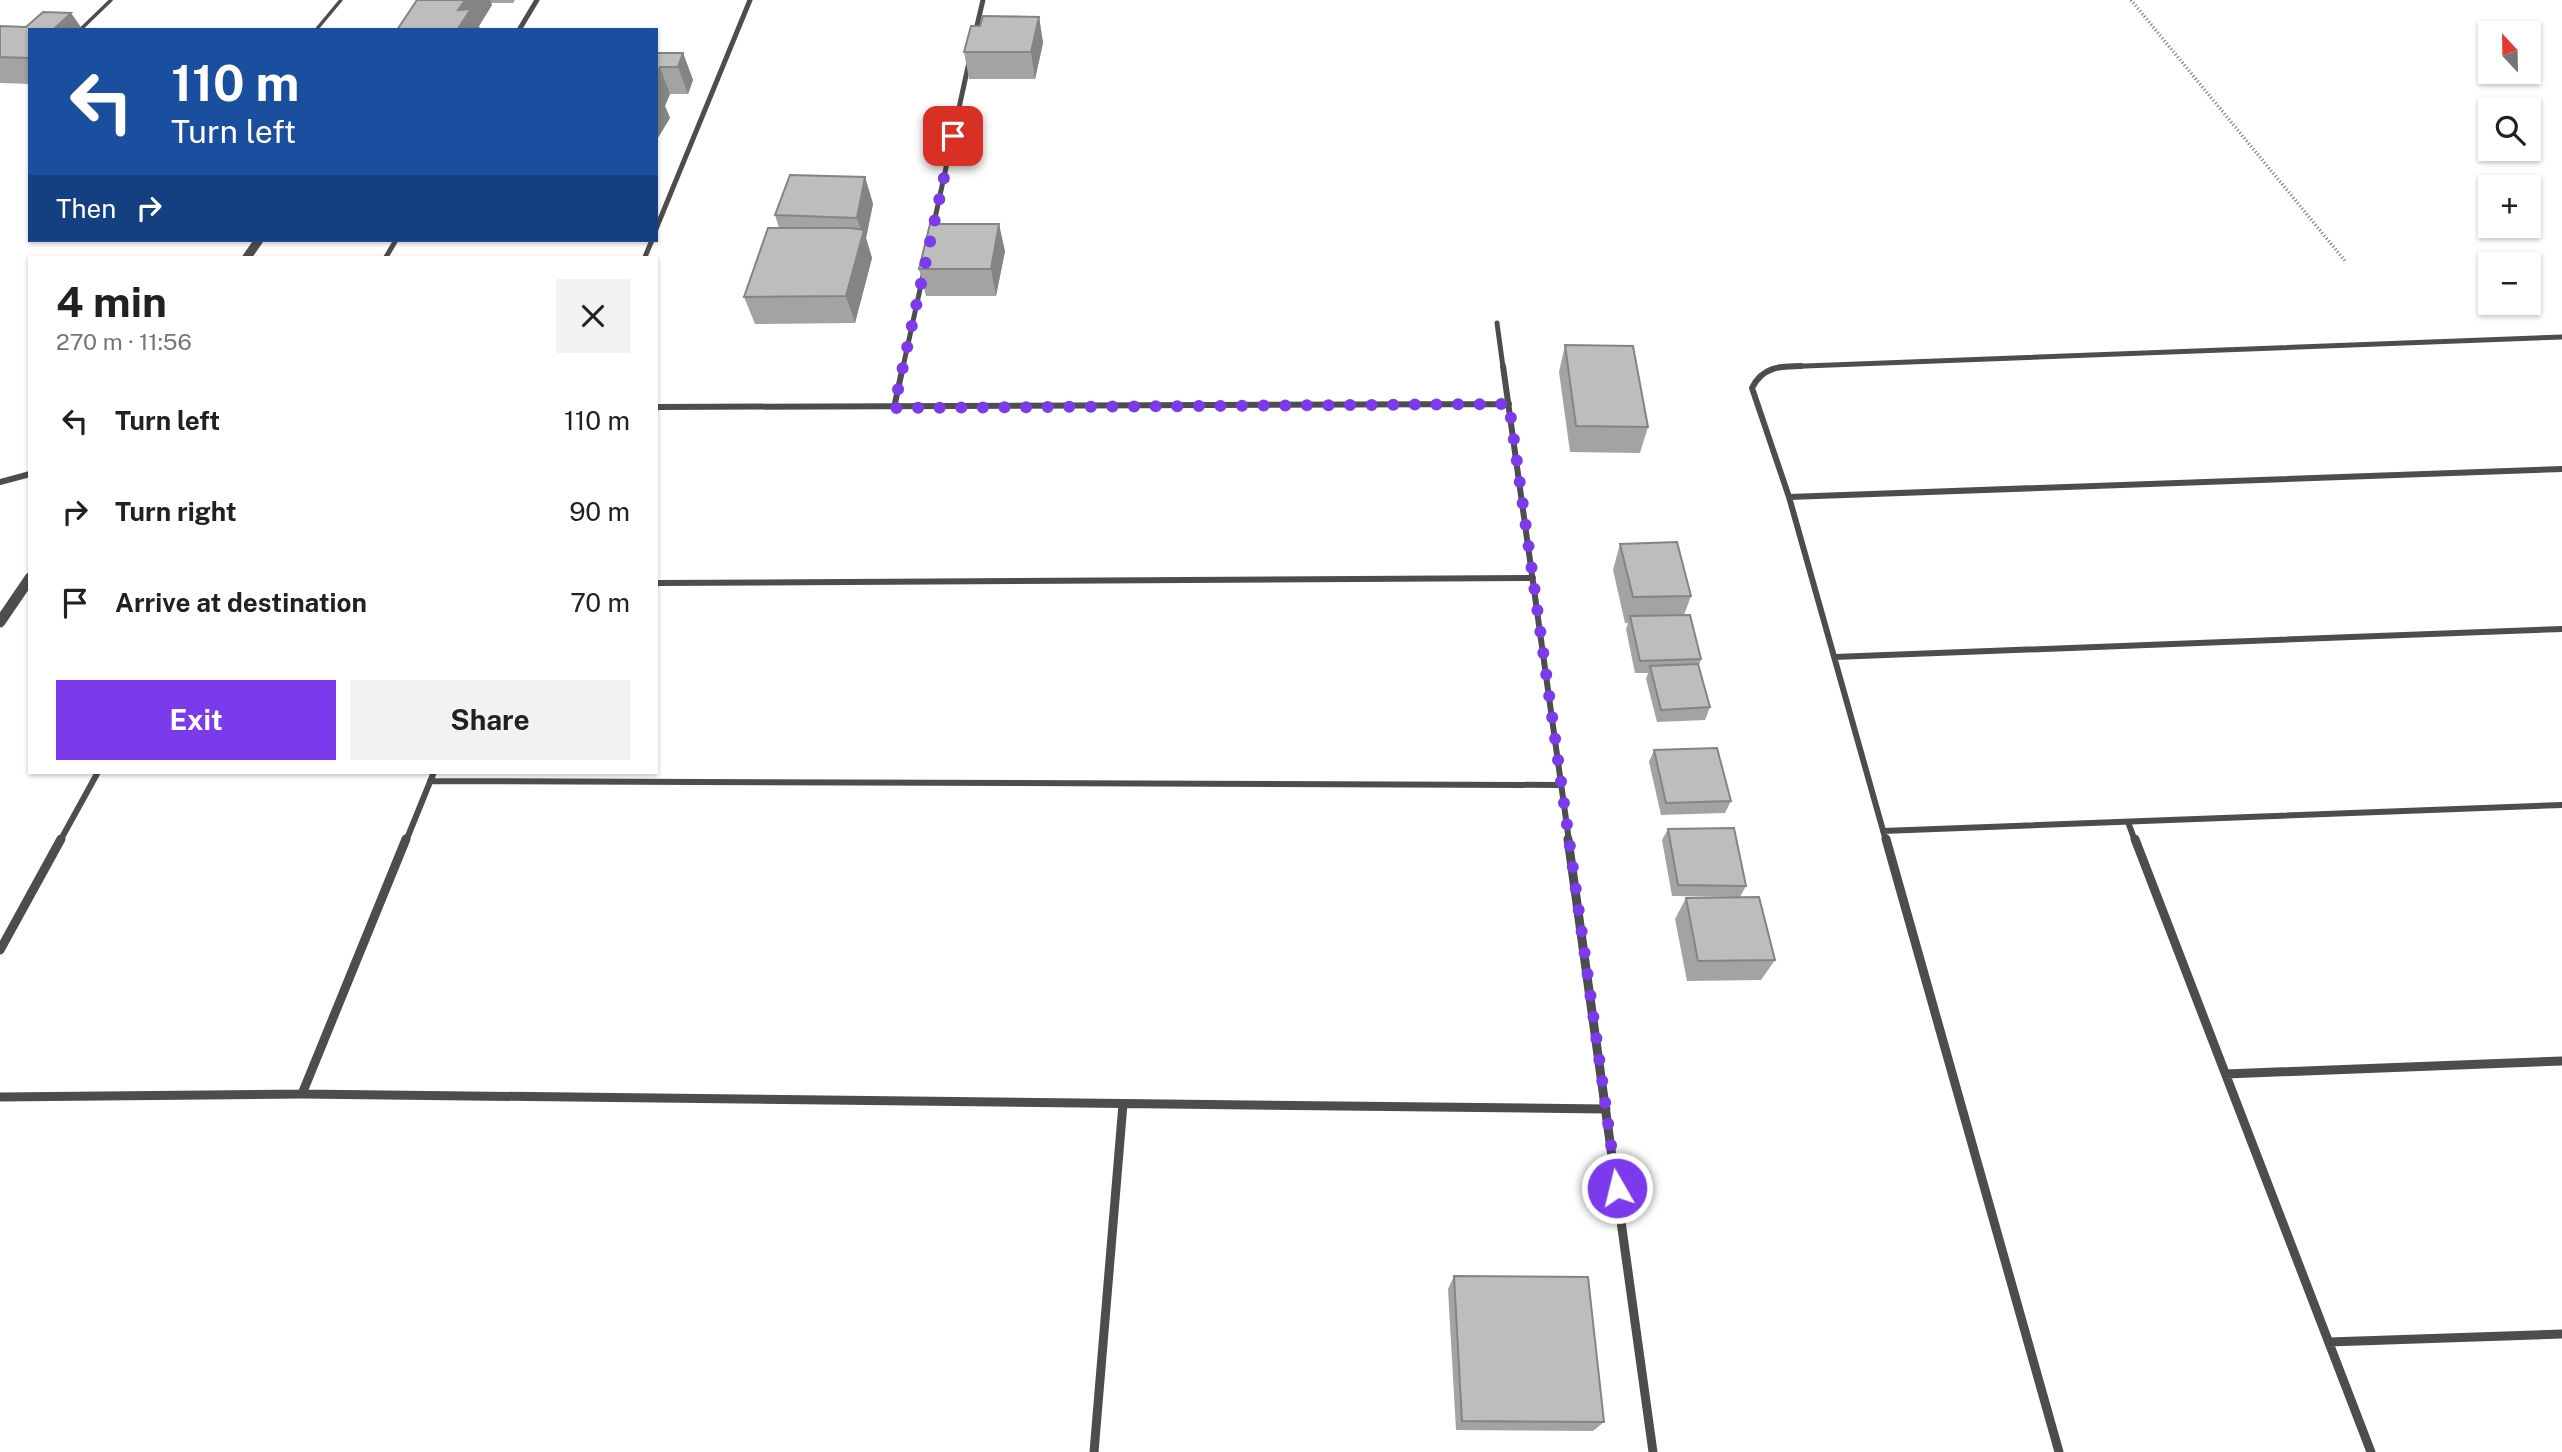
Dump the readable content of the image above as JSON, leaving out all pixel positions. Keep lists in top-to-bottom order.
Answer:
{
  "north": "top",
  "page": {
    "map_buttons": ["+", "−"],
    "turn": ["110 m", "Turn left"],
    "then": "Then",
    "heading": ["4 min", "270 m · 11:56"],
    "list": [
      {
        "name": "Turn left",
        "value": "110 m"
      },
      {
        "name": "Turn right",
        "value": "90 m"
      },
      {
        "name": "Arrive at destination",
        "value": "70 m"
      }
    ],
    "buttons": ["Exit", "Share"]
  }
}
